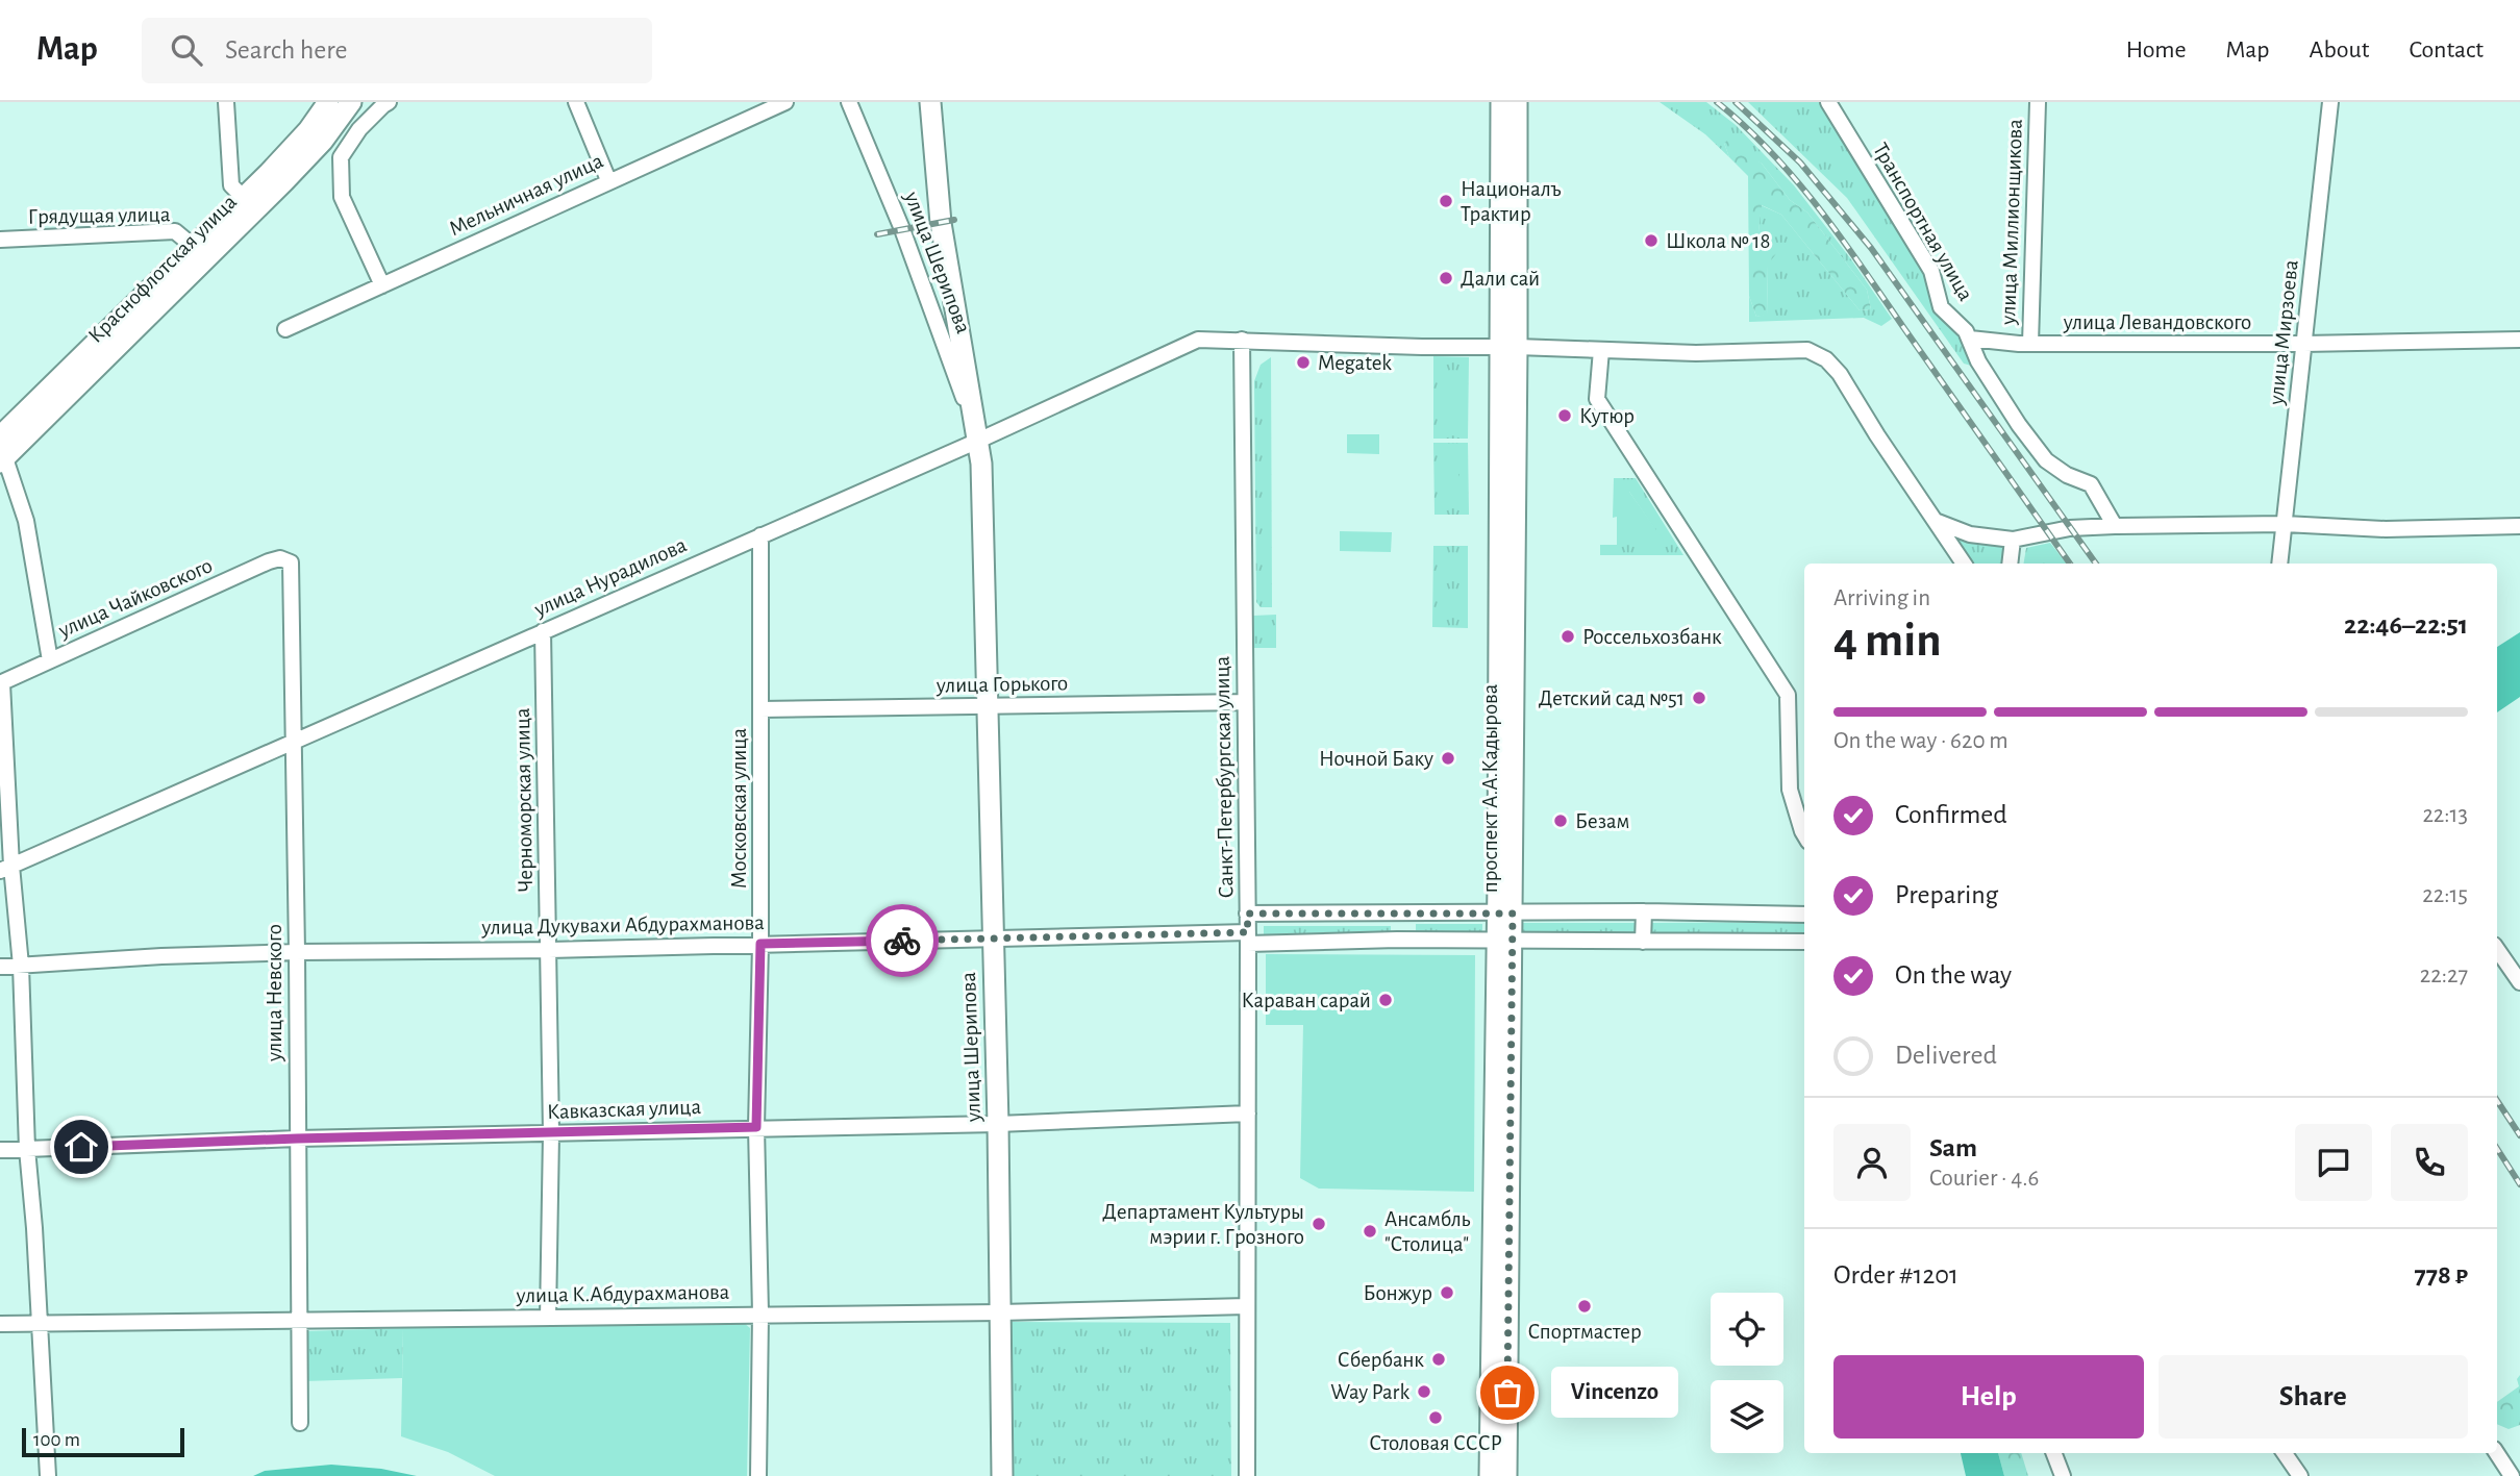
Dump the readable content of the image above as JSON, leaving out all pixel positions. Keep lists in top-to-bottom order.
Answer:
{
  "streets": {
    "main road": ["улица Шерипова", "Краснофлотская улица", "проспект А.А.Кадырова"],
    "street": [
      "Мельничная улица",
      "Грядущая улица",
      "Транспортная улица",
      "улица Миллионщикова",
      "улица Левандовского",
      "улица Мирзоева",
      "улица Нурадилова",
      "улица Чайковского",
      "улица Горького",
      "Санкт-Петербургская улица",
      "Черноморская улица",
      "Московская улица",
      "улица Дукувахи Абдурахманова",
      "улица Невского",
      "Кавказская улица",
      "улица К.Абдурахманова"
    ]
  },
  "crossings": [
    ["Грядущая улица", "Краснофлотская улица"],
    ["Транспортная улица", "улица Левандовского"],
    ["улица Миллионщикова", "улица Левандовского"],
    ["улица Шерипова", "улица Нурадилова"],
    ["улица Шерипова", "улица Горького"],
    ["улица Шерипова", "улица Дукувахи Абдурахманова"],
    ["улица Шерипова", "Кавказская улица"],
    ["улица Шерипова", "улица К.Абдурахманова"],
    ["улица Левандовского", "улица Мирзоева"],
    ["улица Нурадилова", "Санкт-Петербургская улица"],
    ["улица Нурадилова", "проспект А.А.Кадырова"],
    ["улица Нурадилова", "Черноморская улица"],
    ["улица Нурадилова", "Московская улица"],
    ["улица Нурадилова", "улица Невского"],
    ["улица Чайковского", "улица Невского"],
    ["улица Горького", "Санкт-Петербургская улица"],
    ["улица Горького", "Московская улица"],
    ["Санкт-Петербургская улица", "улица Дукувахи Абдурахманова"],
    ["Санкт-Петербургская улица", "Кавказская улица"],
    ["Санкт-Петербургская улица", "улица К.Абдурахманова"],
    ["проспект А.А.Кадырова", "улица Дукувахи Абдурахманова"],
    ["Черноморская улица", "улица Дукувахи Абдурахманова"],
    ["Черноморская улица", "Кавказская улица"],
    ["Черноморская улица", "улица К.Абдурахманова"],
    ["Московская улица", "улица Дукувахи Абдурахманова"],
    ["Московская улица", "Кавказская улица"],
    ["Московская улица", "улица К.Абдурахманова"],
    ["улица Дукувахи Абдурахманова", "улица Невского"],
    ["улица Невского", "Кавказская улица"],
    ["улица Невского", "улица К.Абдурахманова"]
  ],
  "places": [
    "Националъ Трактир",
    "Школа № 18",
    "Дали сай",
    "Megatek",
    "Кутюр",
    "Россельхозбанк",
    "Детский сад №51",
    "Ночной Баку",
    "Безам",
    "Караван сарай",
    "Департамент Культуры мэрии г. Грозного",
    "Ансамбль \"Столица\"",
    "Бонжур",
    "Спортмастер",
    "Сбербанк",
    "Way Park",
    "Vincenzo",
    "Столовая СССР"
  ],
  "scale_bar": "100 m",
  "page": {
    "header": "Map",
    "search": "Search here",
    "nav": [
      "Home",
      "Map",
      "About",
      "Contact"
    ],
    "heading": ["4 min", "Arriving in", "22:46–22:51"],
    "panel": [
      "Sam",
      "Courier · 4.6",
      "Order #1201",
      "778 ₽"
    ],
    "bar": "On the way · 620 m",
    "list": [
      ["Confirmed", "22:13"],
      ["Preparing", "22:15"],
      ["On the way", "22:27"],
      "Delivered"
    ],
    "buttons": ["Help", "Share"],
    "bubble": "Vincenzo",
    "scale": "100 m"
  }
}
